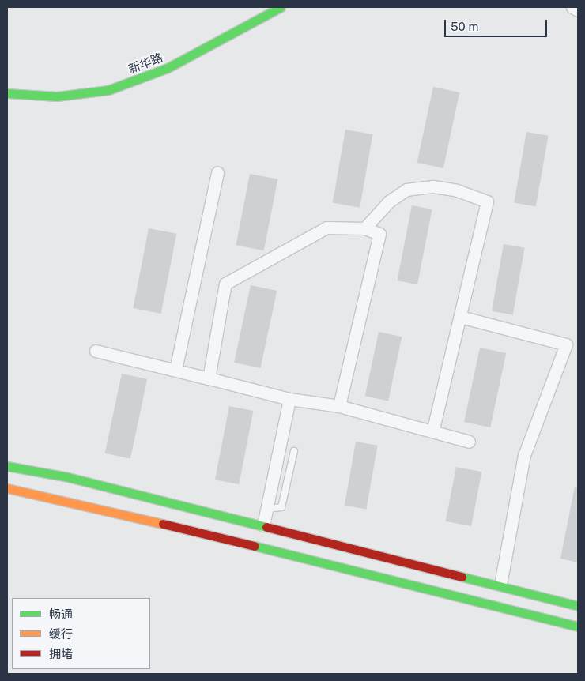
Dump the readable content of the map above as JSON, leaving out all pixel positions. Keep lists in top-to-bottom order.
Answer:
{
  "streets": {
    "main road": ["新华路"]
  },
  "legend": ["畅通", "缓行", "拥堵"],
  "scale_bar": "50 m"
}
